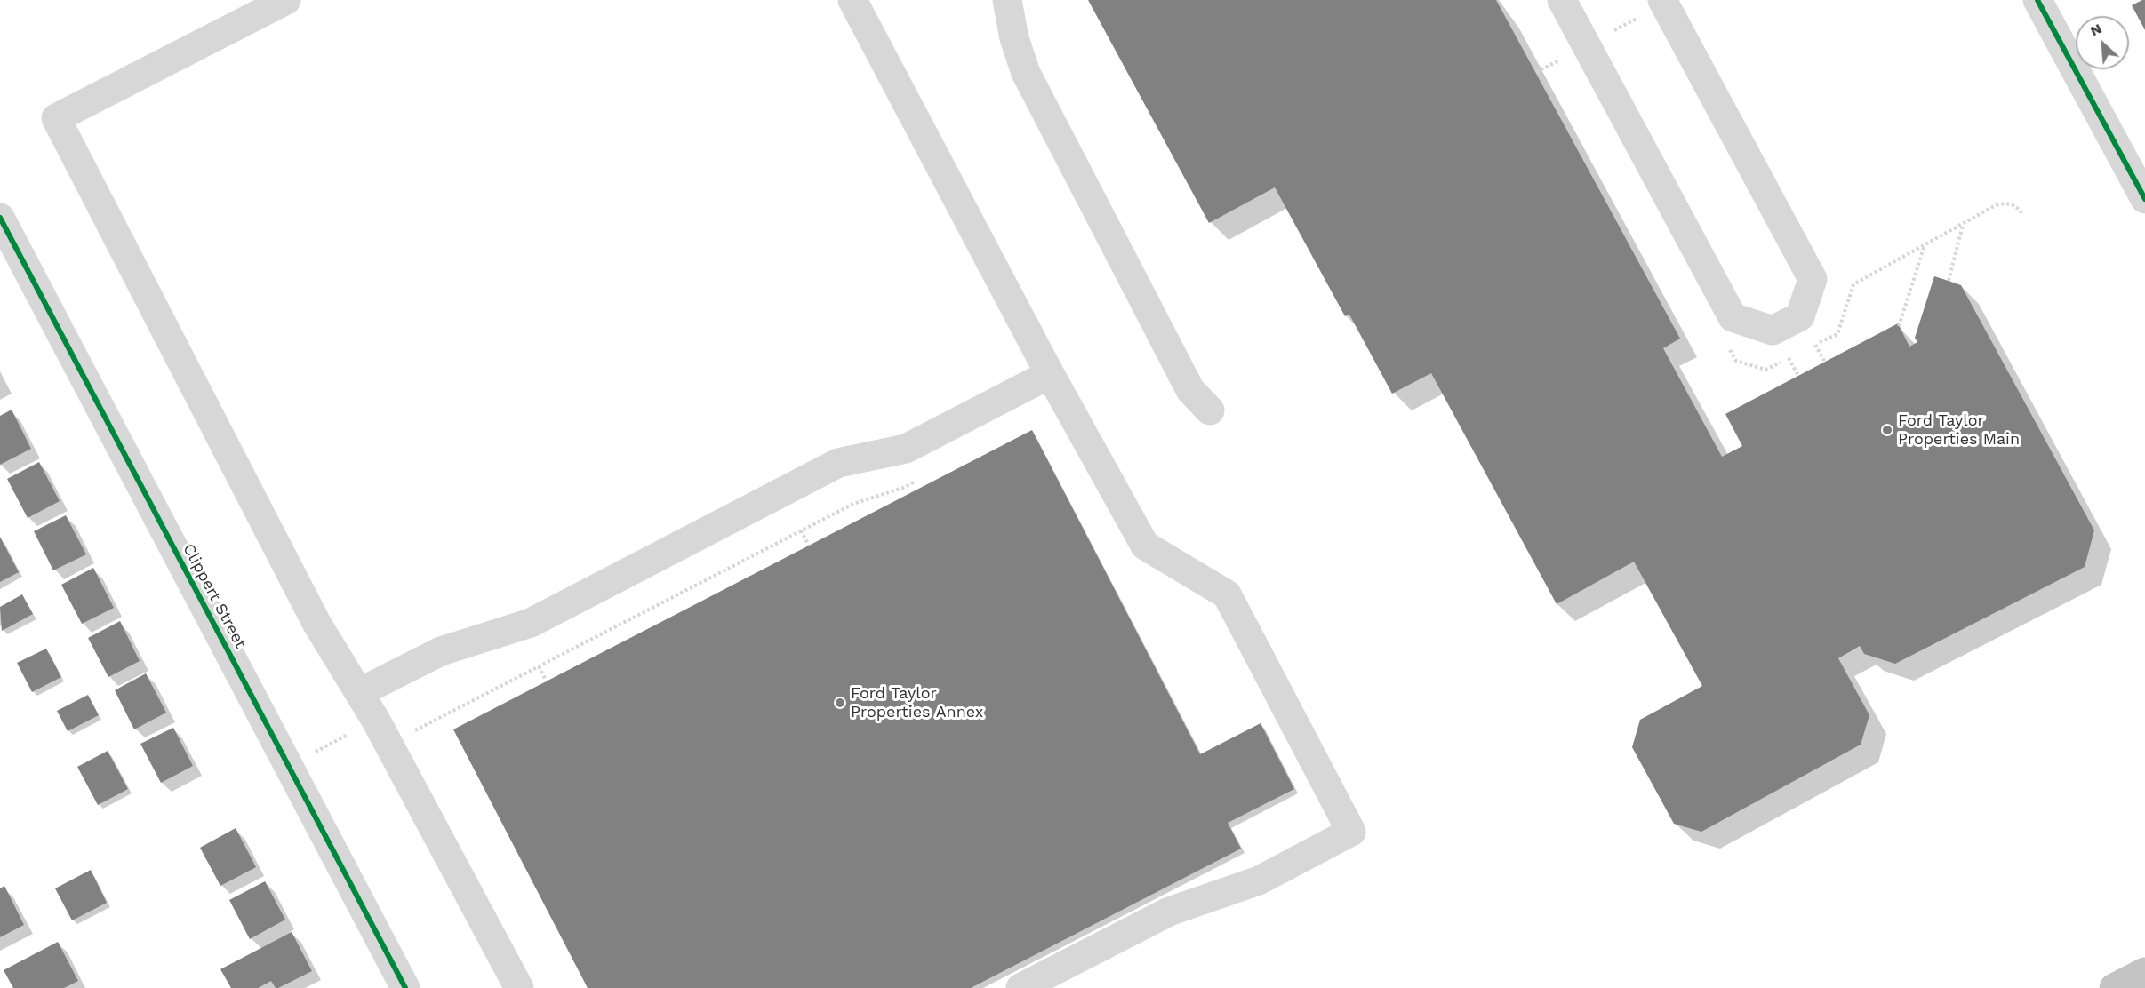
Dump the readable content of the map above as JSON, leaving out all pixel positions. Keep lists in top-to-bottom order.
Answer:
{
  "streets": {
    "street": ["Clippert Street"]
  },
  "places": ["Ford Taylor Properties Main", "Ford Taylor Properties Annex"],
  "north": "top left"
}
